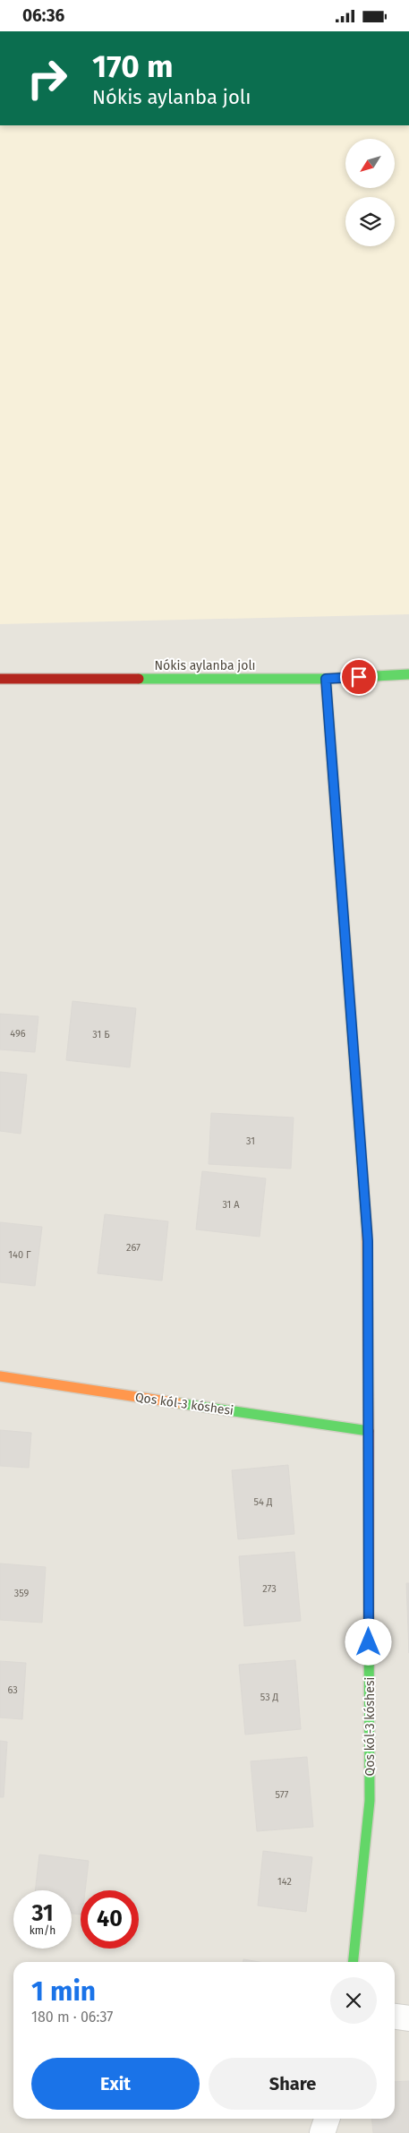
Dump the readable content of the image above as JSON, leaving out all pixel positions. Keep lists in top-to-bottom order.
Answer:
{
  "streets": {
    "street": ["Nókis aylanba jolı", "Qos kól-3 kóshesi"]
  },
  "crossings": [
    ["Nókis aylanba jolı", "Qos kól-3 kóshesi"]
  ],
  "house_numbers": [
    "496",
    "31 Б",
    "31",
    "31 А",
    "267",
    "140 Г",
    "54 Д",
    "273",
    "359",
    "63",
    "53 Д",
    "577",
    "142"
  ],
  "north": "bottom left",
  "page": {
    "status": "06:36",
    "turn": ["170 m", "Nókis aylanba jolı"],
    "speed": "31 km/h",
    "limit": "40",
    "heading": ["1 min", "180 m · 06:37"],
    "buttons": ["Exit", "Share"]
  }
}
